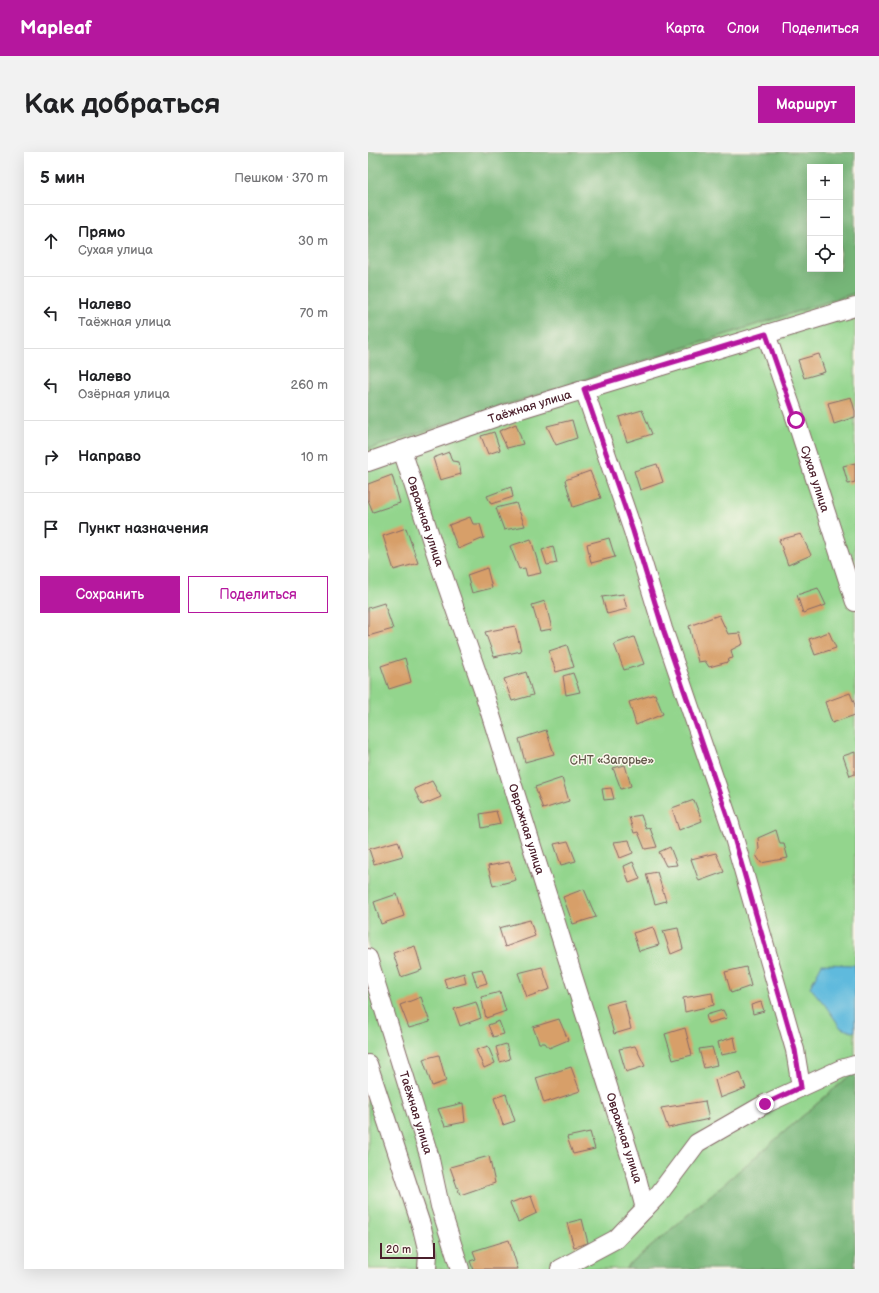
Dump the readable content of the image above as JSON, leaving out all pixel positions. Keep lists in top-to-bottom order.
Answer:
{
  "streets": {
    "street": ["Таёжная улица", "Сухая улица", "Овражная улица"]
  },
  "crossings": [
    ["Таёжная улица", "Сухая улица"],
    ["Таёжная улица", "Овражная улица"]
  ],
  "parks": ["СНТ «Загорье»"],
  "scale_bar": "20 m",
  "page": {
    "header": "Mapleaf",
    "nav": ["Карта", "Слои", "Поделиться"],
    "buttons": [
      "Маршрут",
      ["Сохранить", "Поделиться"]
    ],
    "title": "Как добраться",
    "heading": ["5 мин", "Пешком · 370 m"],
    "map_buttons": ["+", "−"],
    "list": [
      ["Прямо", "Сухая улица", "30 m"],
      ["Налево", "Таёжная улица", "70 m"],
      ["Налево", "Озёрная улица", "260 m"],
      ["Направо", "10 m"],
      "Пункт назначения"
    ],
    "scale": "20 m"
  }
}
